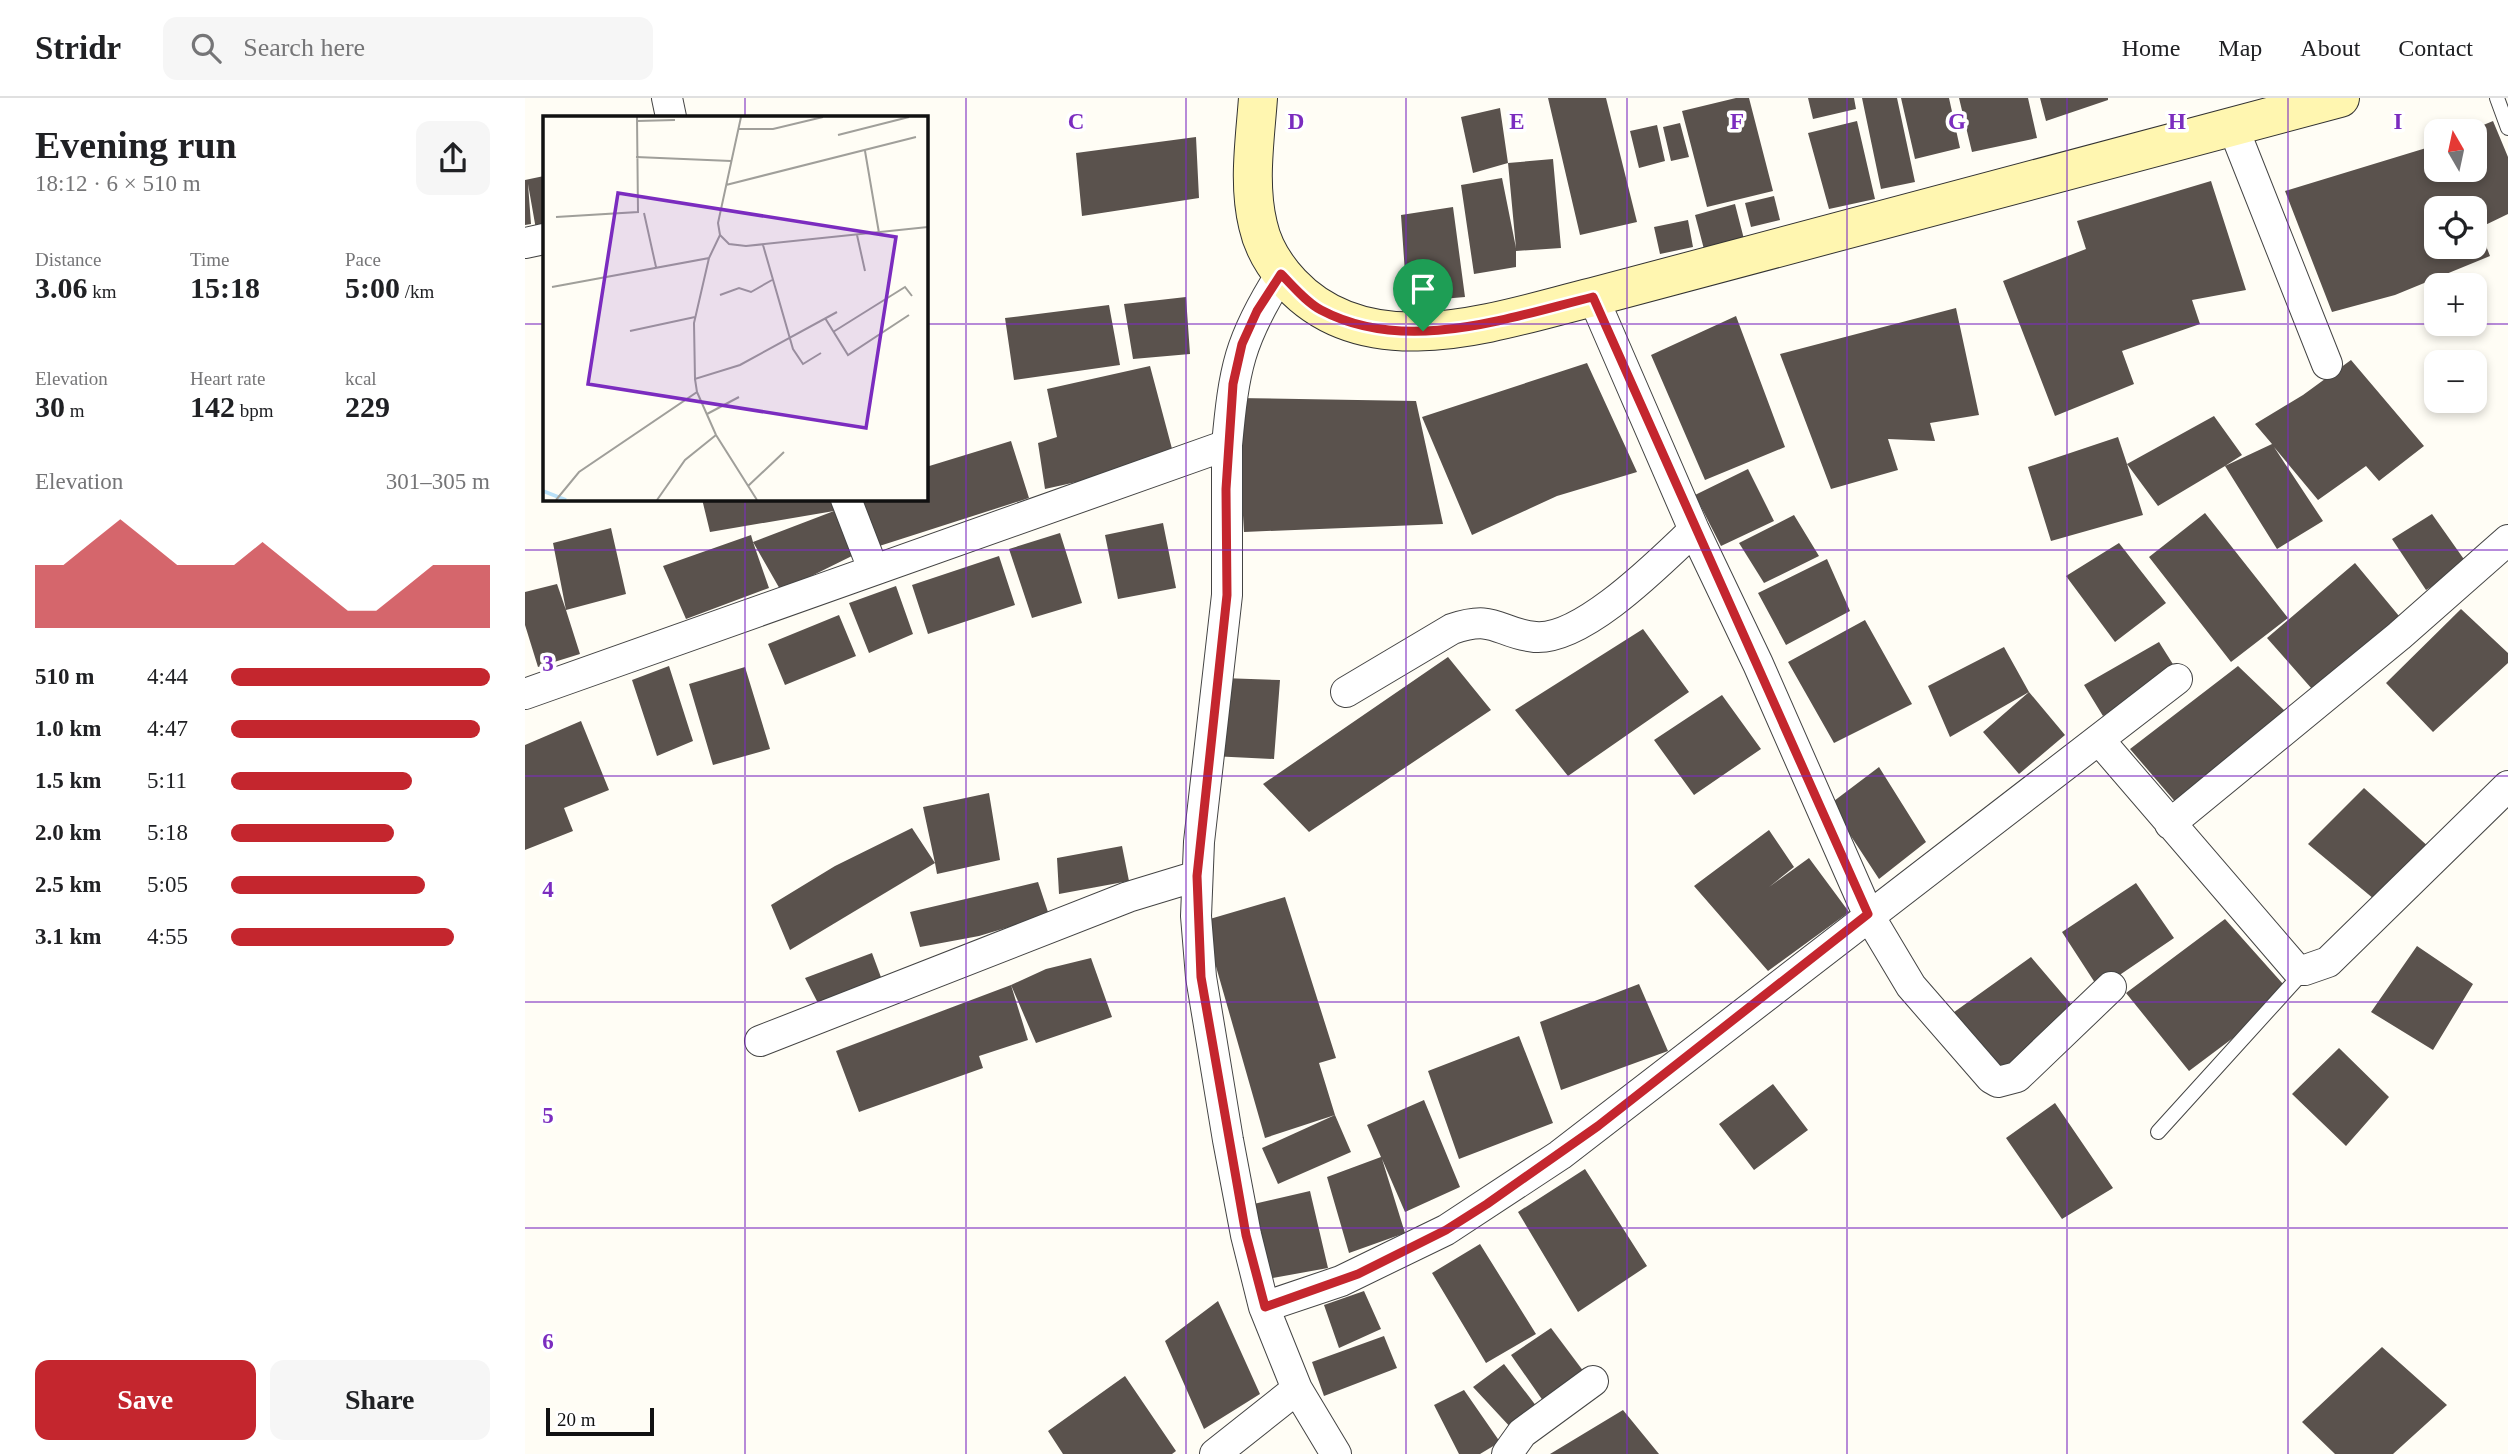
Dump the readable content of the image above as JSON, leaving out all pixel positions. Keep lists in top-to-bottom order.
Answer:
{
  "scale_bar": "20 m",
  "north": "top",
  "page": {
    "header": "Stridr",
    "search": "Search here",
    "nav": [
      "Home",
      "Map",
      "About",
      "Contact"
    ],
    "heading": ["Evening run", "18:12 · 6 × 510 m"],
    "map_buttons": ["+", "−"],
    "stats": [
      ["Distance", "3.06 km"],
      ["Time", "15:18"],
      ["Pace", "5:00 /km"],
      ["Elevation", "30 m"],
      ["Heart rate", "142 bpm"],
      ["kcal", "229"]
    ],
    "chart": ["Elevation", "301–305 m"],
    "list": [
      {
        "name": "510 m",
        "note": "4:44"
      },
      {
        "name": "1.0 km",
        "note": "4:47"
      },
      {
        "name": "1.5 km",
        "note": "5:11"
      },
      {
        "name": "2.0 km",
        "note": "5:18"
      },
      {
        "name": "2.5 km",
        "note": "5:05"
      },
      {
        "name": "3.1 km",
        "note": "4:55"
      }
    ],
    "buttons": ["Save", "Share"],
    "scale": "20 m"
  },
  "grid": {
    "columns": [
      "C",
      "D",
      "E",
      "F",
      "G",
      "H",
      "I"
    ],
    "rows": [
      "3",
      "4",
      "5",
      "6"
    ]
  }
}
